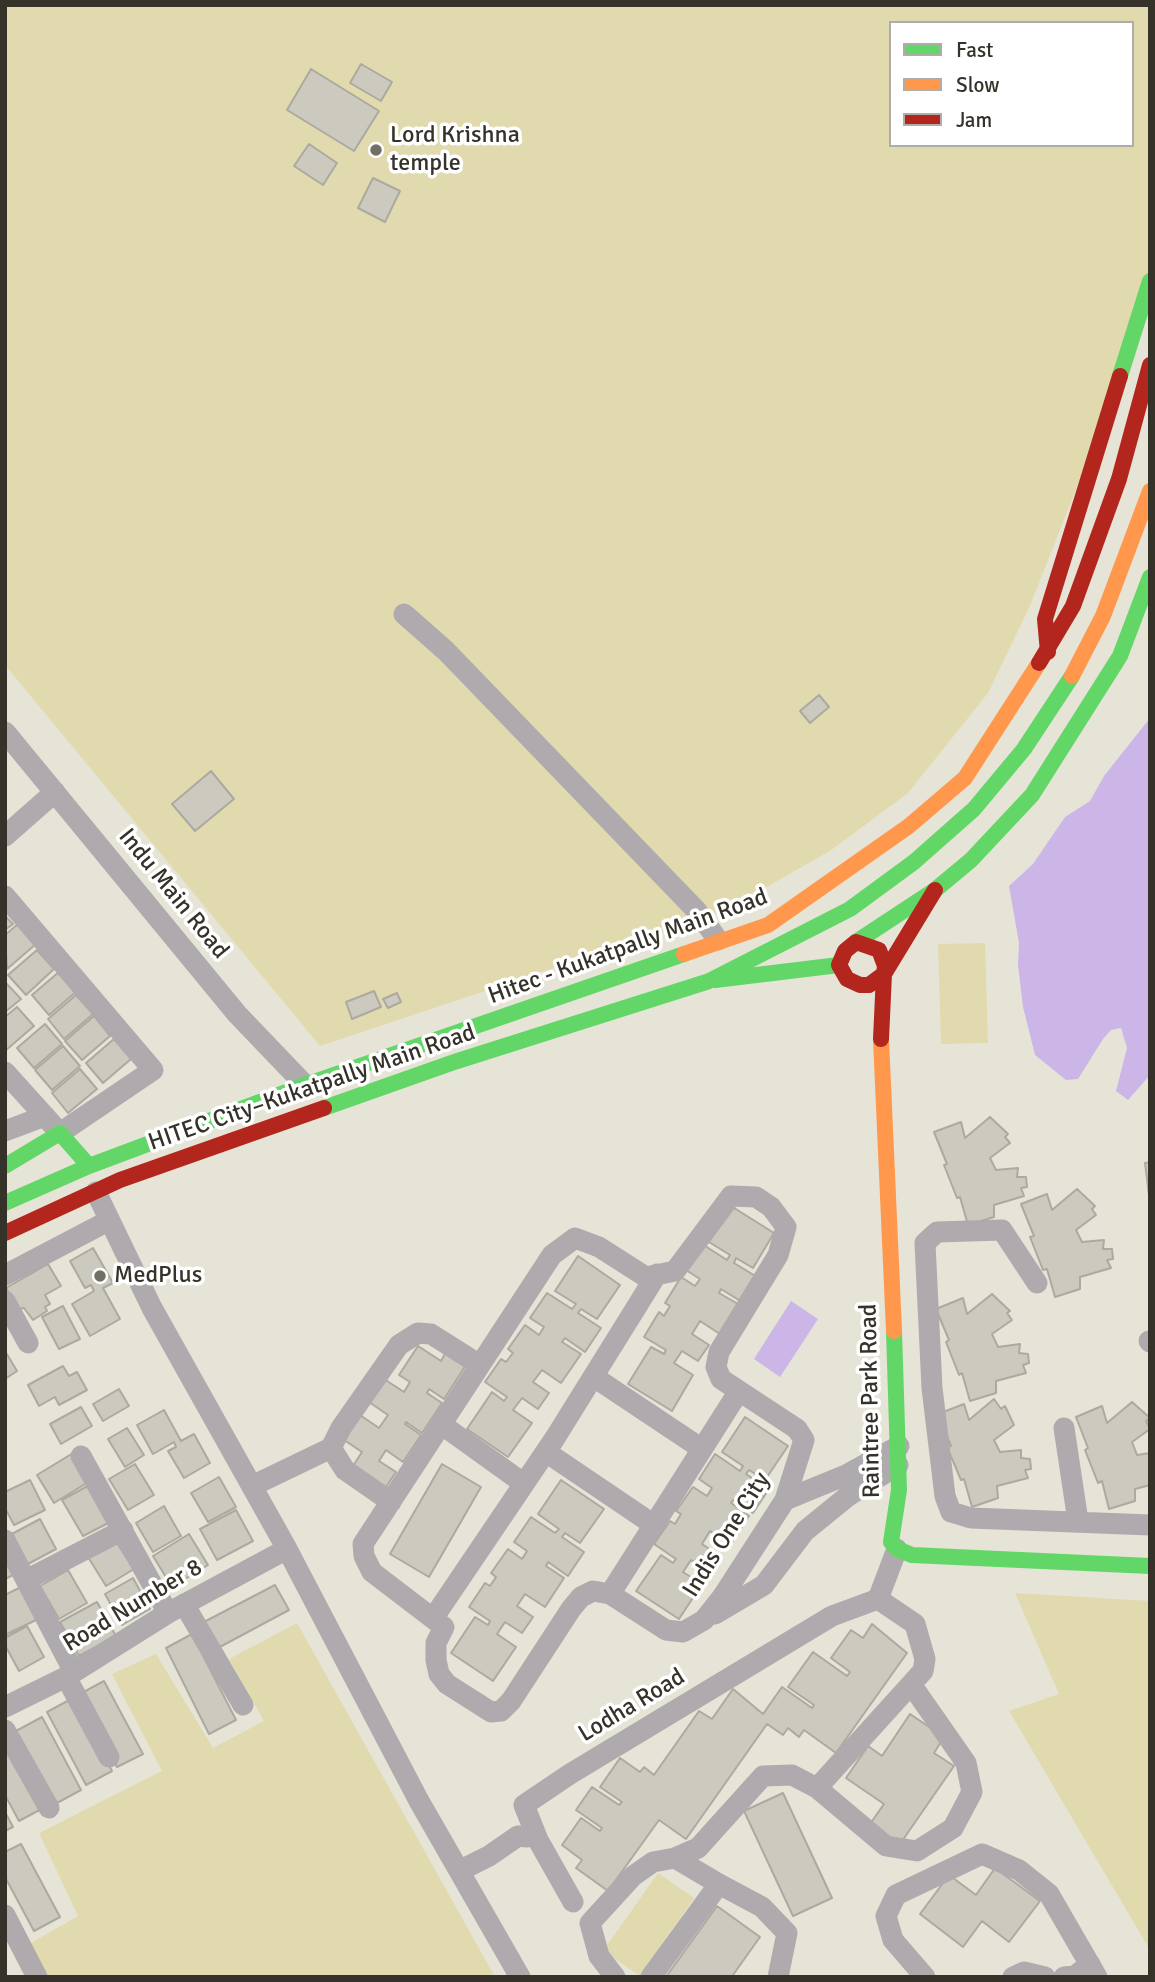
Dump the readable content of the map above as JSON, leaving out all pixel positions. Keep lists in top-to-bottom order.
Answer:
{
  "streets": {
    "main road": ["Hitec - Kukatpally Main Road", "HITEC City–Kukatpally Main Road", "Raintree Park Road"],
    "street": [
      "Indu Main Road",
      "Indis One City",
      "Road Number 8",
      "Lodha Road"
    ]
  },
  "crossings": [
    ["Indu Main Road", "Hitec - Kukatpally Main Road"]
  ],
  "places": ["Lord Krishna temple", "MedPlus"],
  "legend": ["Fast", "Slow", "Jam"]
}
